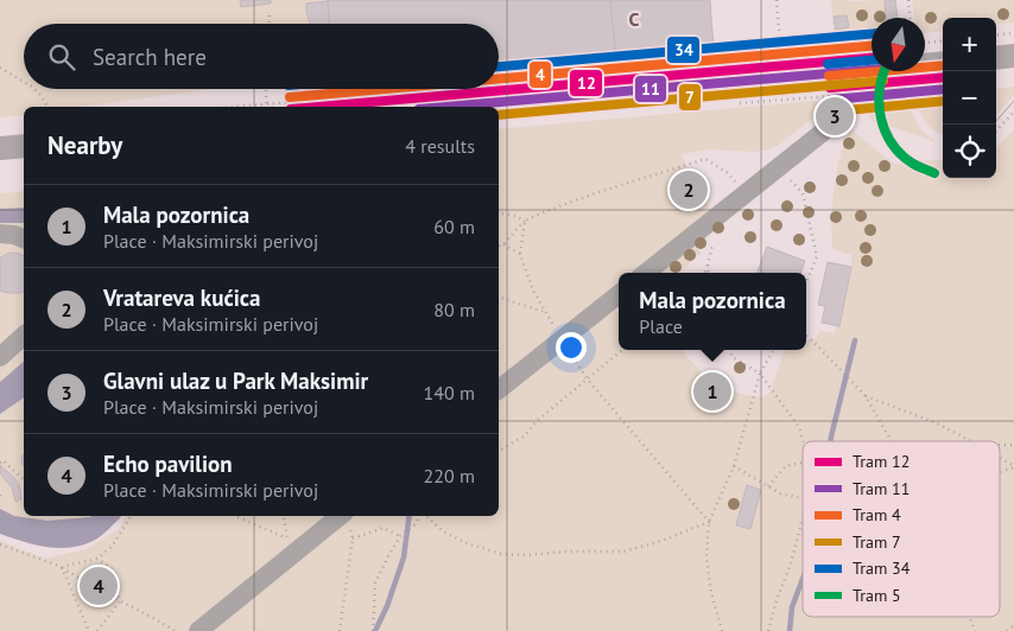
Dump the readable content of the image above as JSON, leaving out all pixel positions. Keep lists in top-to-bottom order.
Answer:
{
  "lines": [
    "tram line 34",
    "tram line 4",
    "tram line 12",
    "tram line 11",
    "tram line 5",
    "tram line 7"
  ],
  "legend": [
    "Tram 12",
    "Tram 11",
    "Tram 4",
    "Tram 7",
    "Tram 34",
    "Tram 5"
  ],
  "north": "bottom",
  "page": {
    "map_buttons": ["+", "−"],
    "search": "Search here",
    "pins": [
      "3",
      "2",
      "1",
      "4"
    ],
    "heading": ["Nearby", "4 results"],
    "list": [
      {
        "mark": "1",
        "name": "Mala pozornica",
        "note": "Place · Maksimirski perivoj",
        "value": "60 m"
      },
      {
        "mark": "2",
        "name": "Vratareva kućica",
        "note": "Place · Maksimirski perivoj",
        "value": "80 m"
      },
      {
        "mark": "3",
        "name": "Glavni ulaz u Park Maksimir",
        "note": "Place · Maksimirski perivoj",
        "value": "140 m"
      },
      {
        "mark": "4",
        "name": "Echo pavilion",
        "note": "Place · Maksimirski perivoj",
        "value": "220 m"
      }
    ],
    "popup": ["Mala pozornica", "Place"]
  },
  "grid": {
    "columns": ["C"]
  }
}
